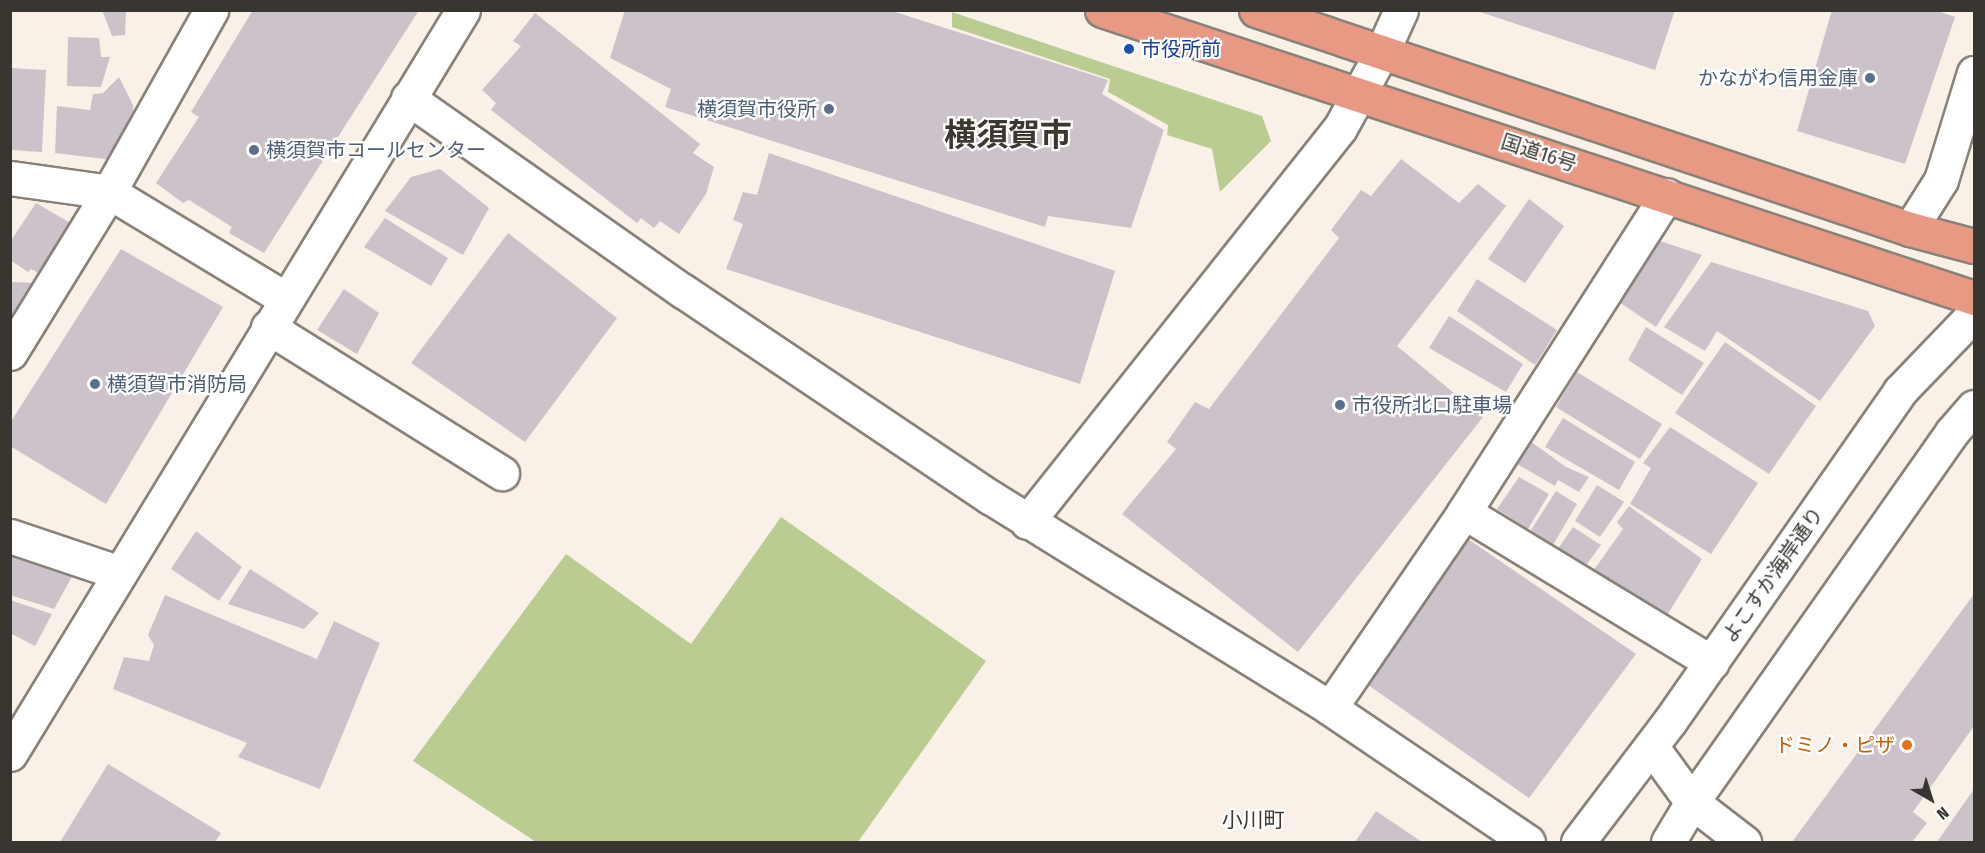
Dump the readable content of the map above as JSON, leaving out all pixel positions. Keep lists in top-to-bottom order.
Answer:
{
  "streets": {
    "highway": ["国道16号"],
    "street": ["よこすか海岸通り"]
  },
  "districts": ["横須賀市", "小川町"],
  "places": [
    "市役所前",
    "かながわ信用金庫",
    "横須賀市役所",
    "横須賀市コールセンター",
    "横須賀市消防局",
    "市役所北口駐車場",
    "ドミノ・ピザ"
  ],
  "north": "bottom right"
}
